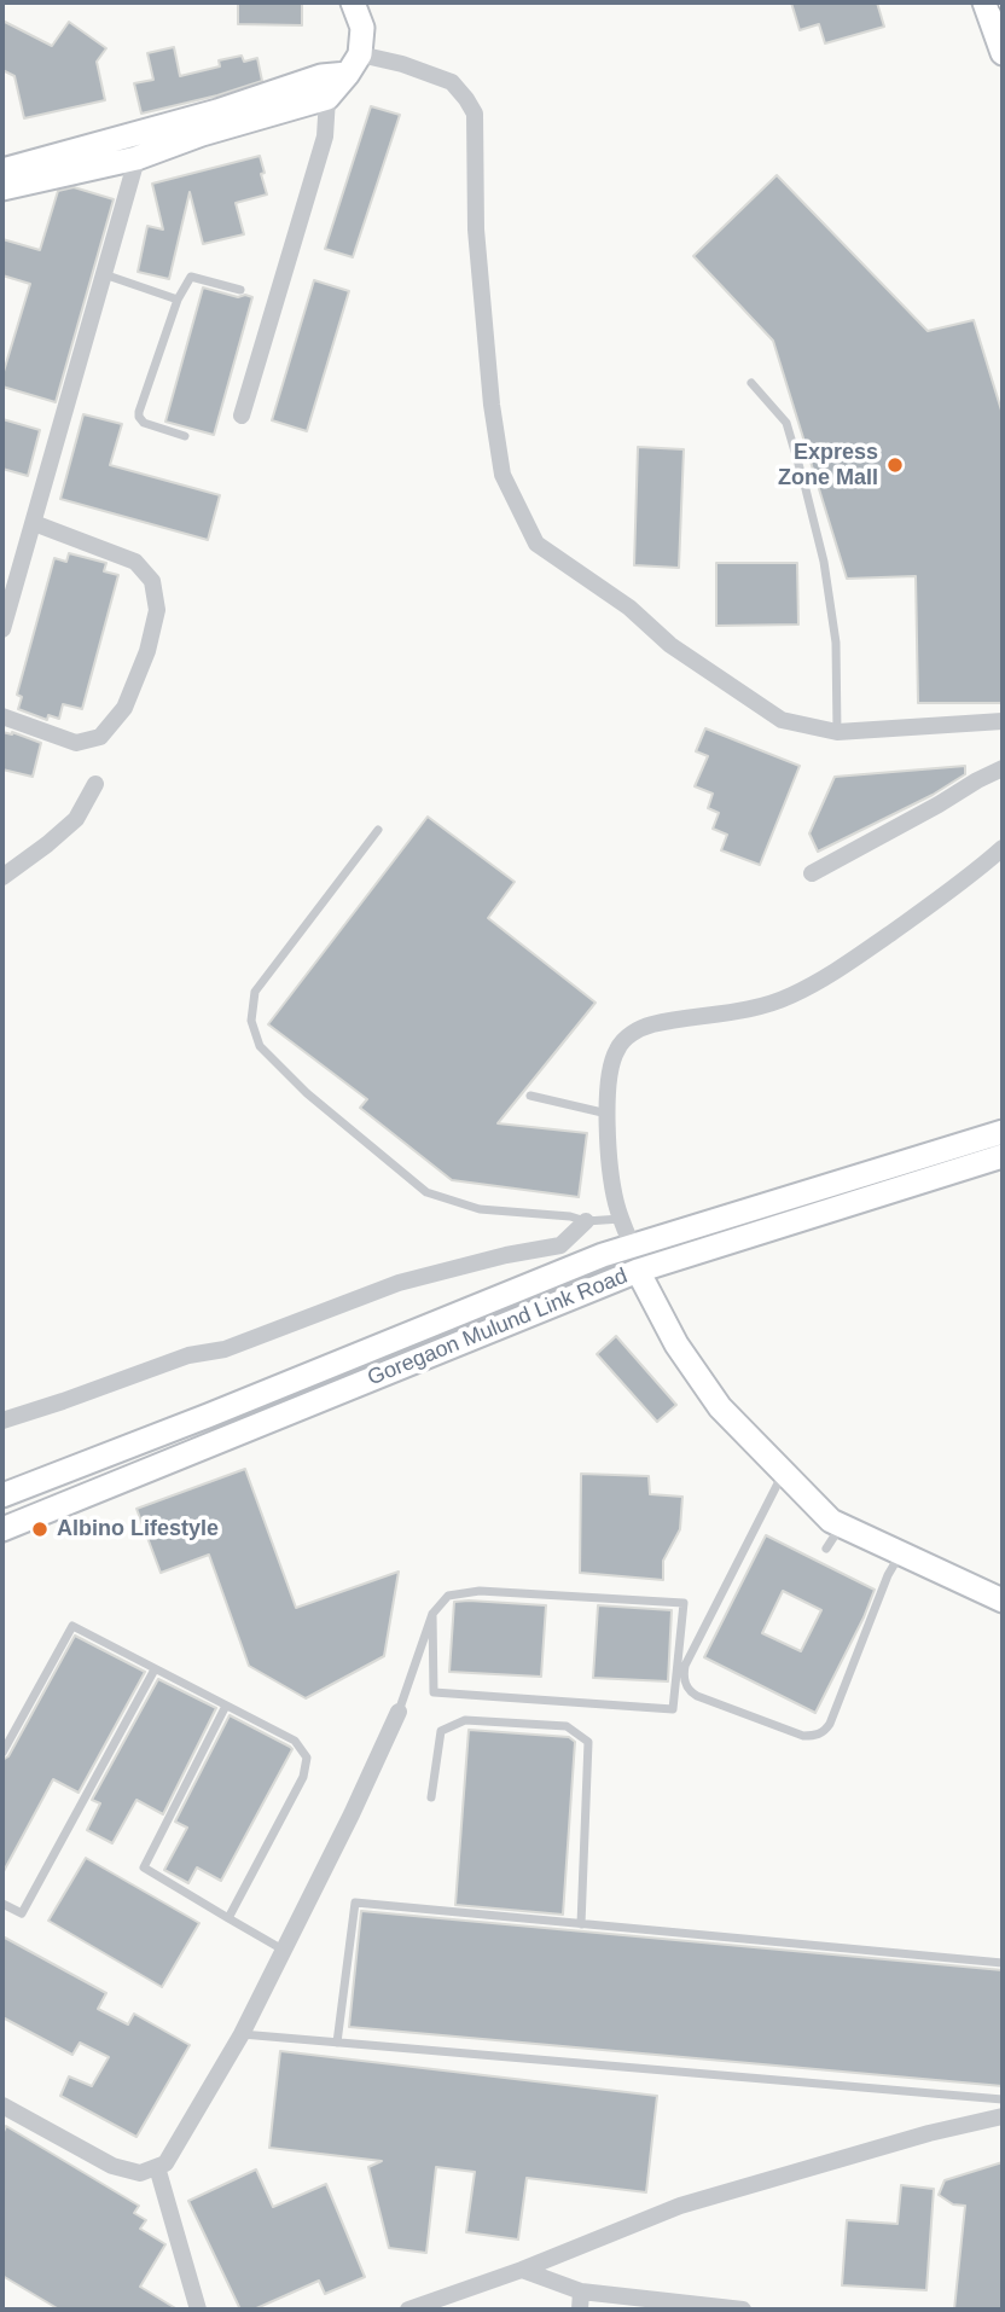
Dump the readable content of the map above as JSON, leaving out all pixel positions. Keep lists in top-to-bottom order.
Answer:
{
  "streets": {
    "main road": ["Goregaon Mulund Link Road"]
  },
  "places": ["Express Zone Mall", "Albino Lifestyle"]
}
